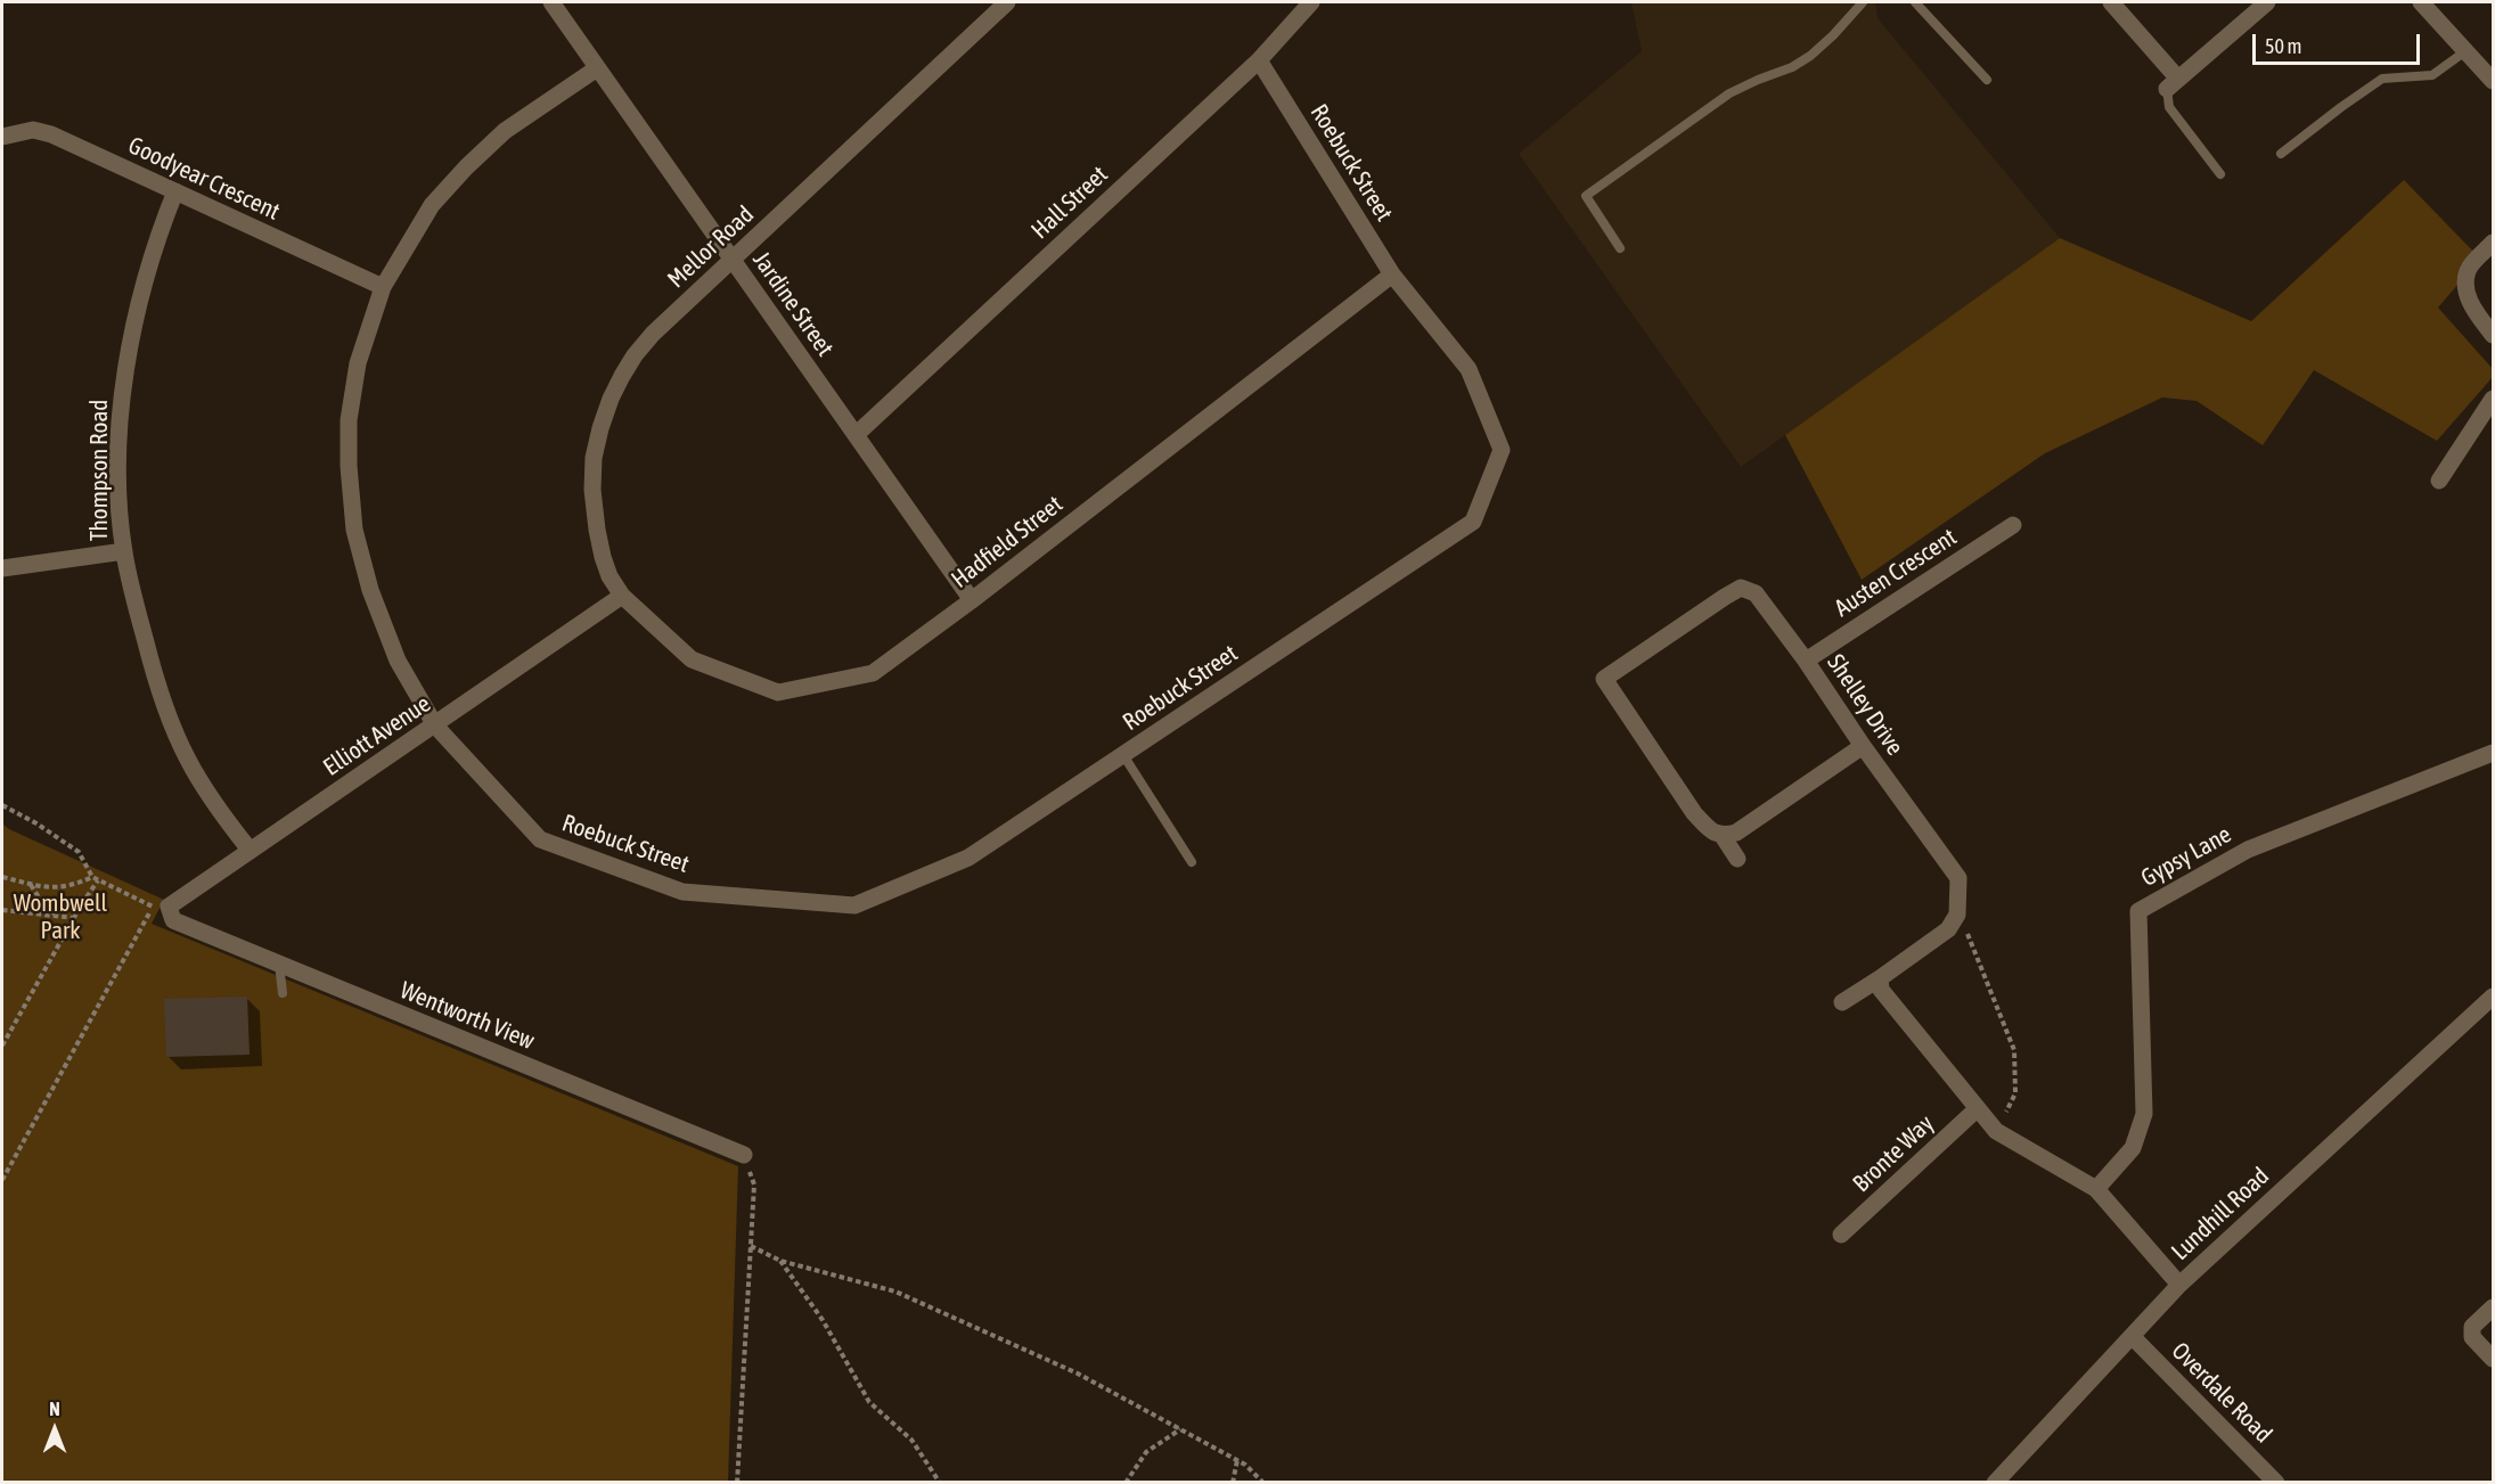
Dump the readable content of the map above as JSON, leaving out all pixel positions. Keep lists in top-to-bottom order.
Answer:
{
  "streets": {
    "street": [
      "Roebuck Street",
      "Goodyear Crescent",
      "Hall Street",
      "Mellor Road",
      "Jardine Street",
      "Thompson Road",
      "Hadfield Street",
      "Austen Crescent",
      "Shelley Drive",
      "Elliott Avenue",
      "Gypsy Lane",
      "Wentworth View",
      "Bronte Way",
      "Lundhill Road",
      "Overdale Road"
    ]
  },
  "crossings": [
    ["Roebuck Street", "Goodyear Crescent"],
    ["Roebuck Street", "Hall Street"],
    ["Roebuck Street", "Jardine Street"],
    ["Roebuck Street", "Hadfield Street"],
    ["Roebuck Street", "Elliott Avenue"],
    ["Goodyear Crescent", "Thompson Road"],
    ["Hall Street", "Jardine Street"],
    ["Mellor Road", "Jardine Street"],
    ["Mellor Road", "Hadfield Street"],
    ["Mellor Road", "Elliott Avenue"],
    ["Jardine Street", "Hadfield Street"],
    ["Thompson Road", "Elliott Avenue"],
    ["Hadfield Street", "Elliott Avenue"],
    ["Austen Crescent", "Shelley Drive"],
    ["Elliott Avenue", "Wentworth View"],
    ["Lundhill Road", "Overdale Road"]
  ],
  "parks": ["Wombwell Park"],
  "scale_bar": "50 m",
  "north": "top"
}
